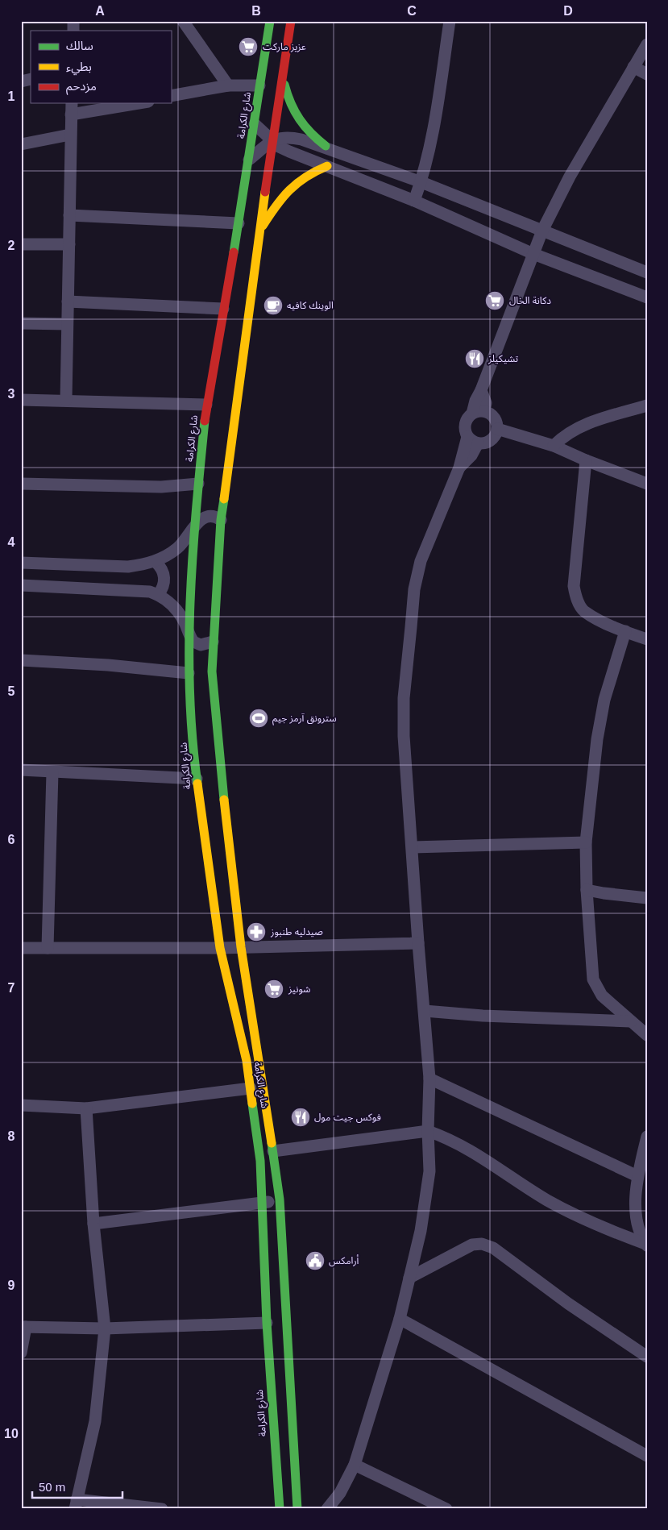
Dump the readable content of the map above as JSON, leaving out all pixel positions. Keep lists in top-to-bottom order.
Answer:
{
  "streets": {
    "street": ["شارع الكرامة"]
  },
  "places": {
    "supermarket": ["عزيز ماركت", "دكانة الخال", "شونيز"],
    "cafe": ["الوينك كافيه"],
    "restaurant": ["تشيكيلز", "فوكس جيت مول"],
    "sports": ["سترونق آرمز جيم"],
    "pharmacy": ["صيدليه طنبوز"],
    "public building": ["أرامكس"]
  },
  "legend": ["سالك", "بطيء", "مزدحم"],
  "scale_bar": "50 m",
  "grid": {
    "columns": [
      "A",
      "B",
      "C",
      "D"
    ],
    "rows": [
      "1",
      "2",
      "3",
      "4",
      "5",
      "6",
      "7",
      "8",
      "9",
      "10"
    ]
  }
}
